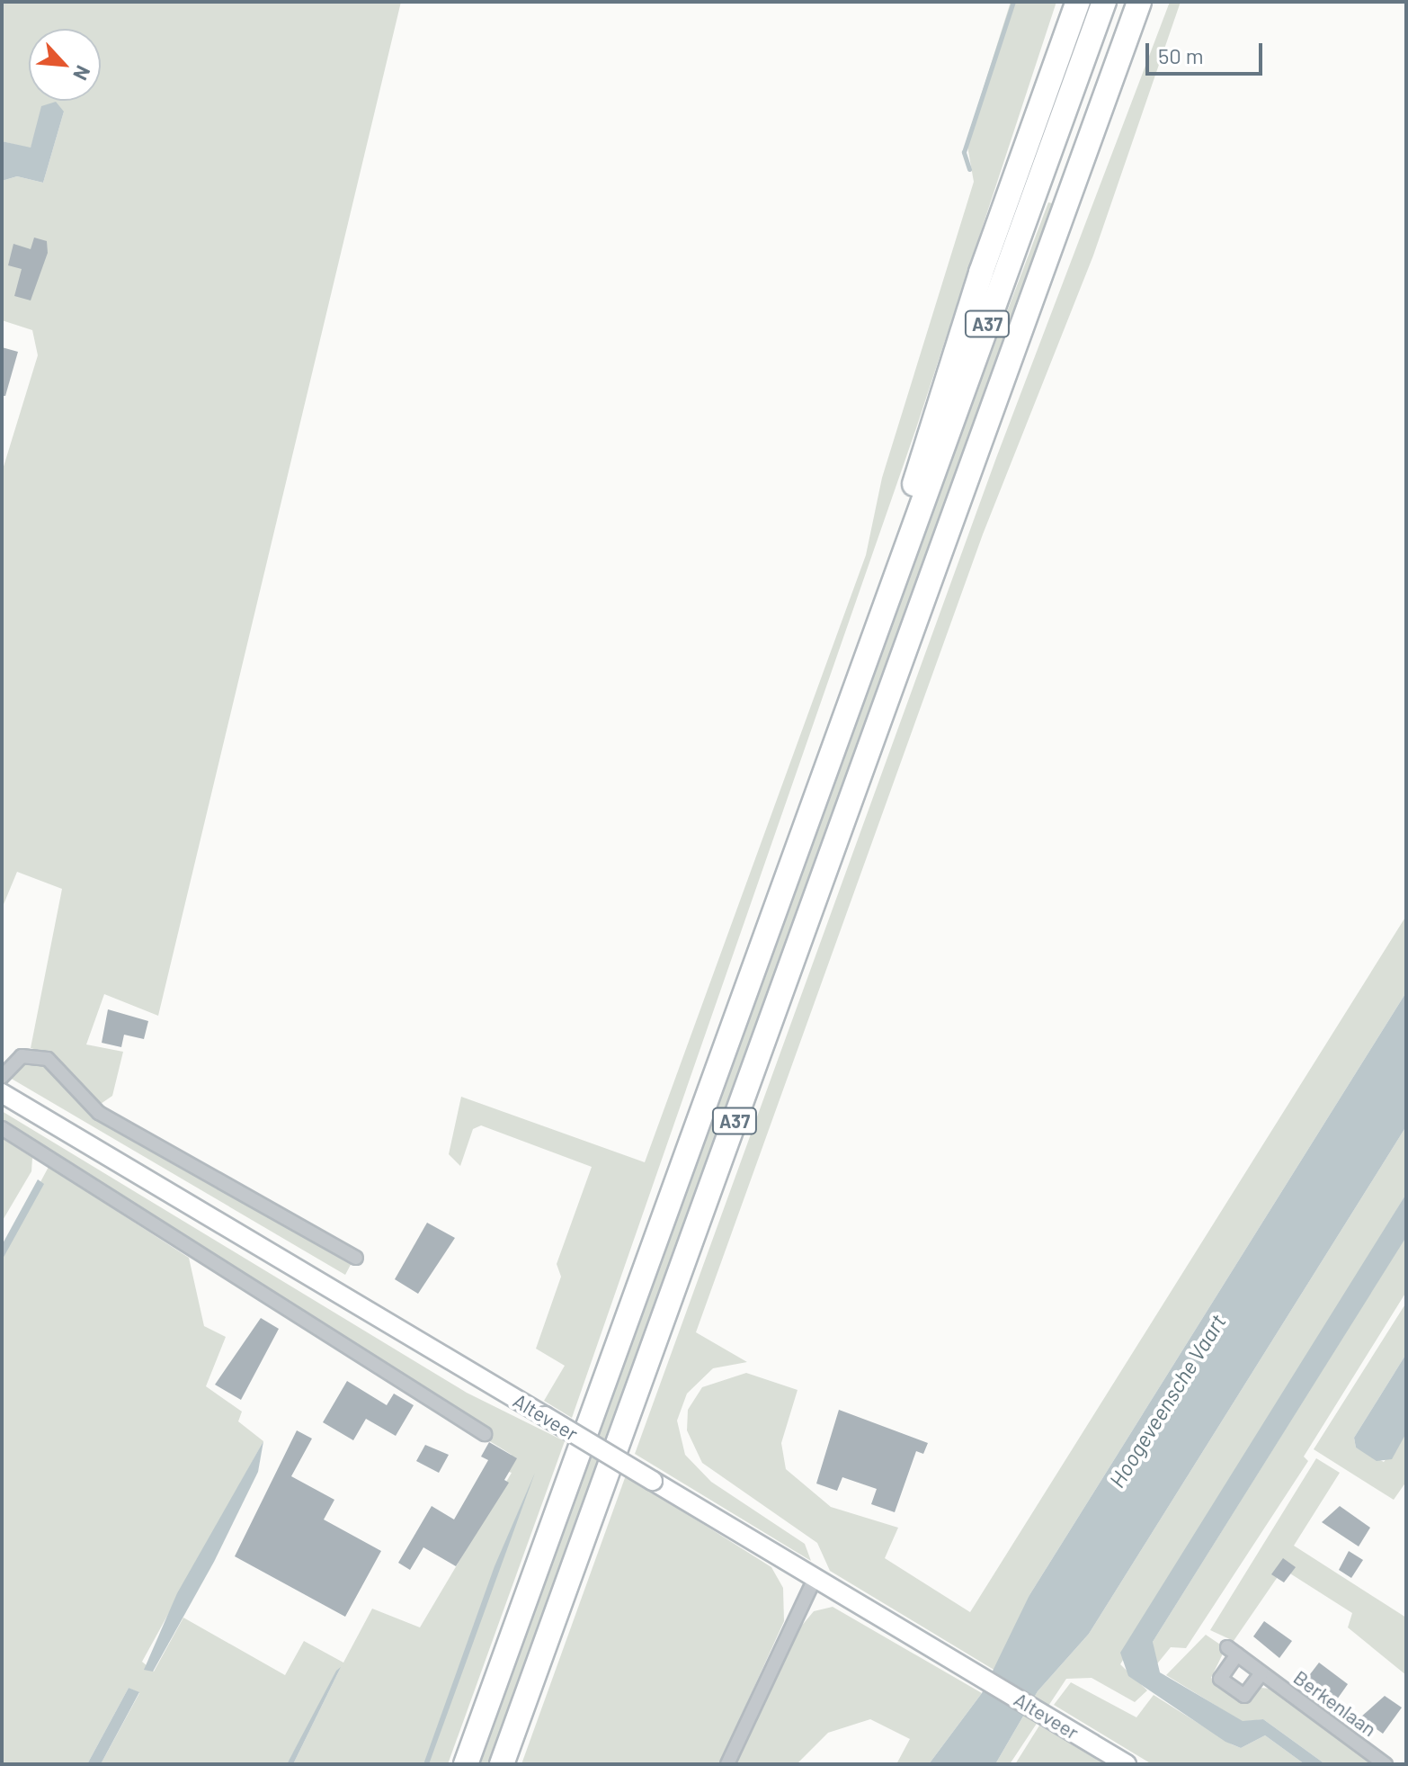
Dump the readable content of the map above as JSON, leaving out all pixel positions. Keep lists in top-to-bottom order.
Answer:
{
  "streets": {
    "highway": ["A37"],
    "street": ["Alteveer", "Berkenlaan"]
  },
  "water": ["Hoogeveensche Vaart"],
  "scale_bar": "50 m",
  "north": "bottom right"
}
